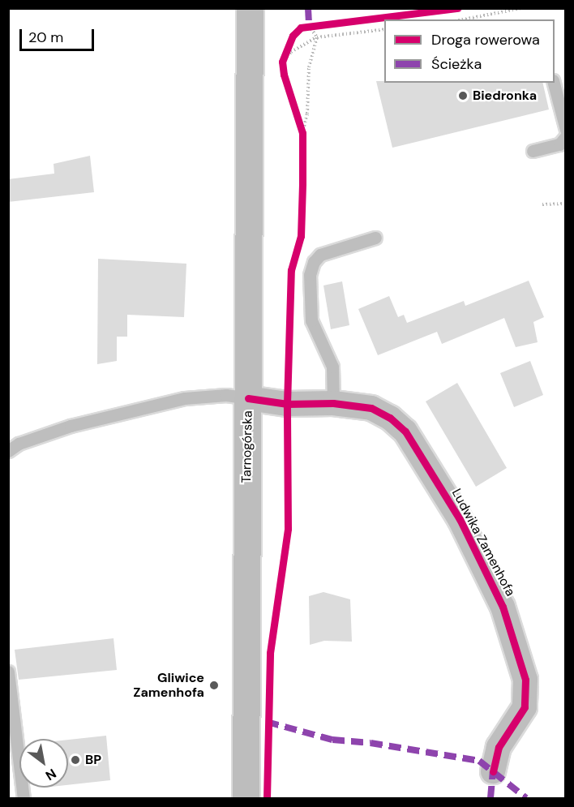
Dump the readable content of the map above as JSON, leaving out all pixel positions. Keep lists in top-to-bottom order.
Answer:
{
  "streets": {
    "main road": ["Tarnogórska"],
    "street": ["Ludwika Zamenhofa"]
  },
  "crossings": [
    ["Tarnogórska", "Ludwika Zamenhofa"]
  ],
  "places": ["Biedronka", "Gliwice Zamenhofa", "BP"],
  "legend": ["Droga rowerowa", "Ścieżka"],
  "scale_bar": "20 m",
  "north": "bottom right"
}
